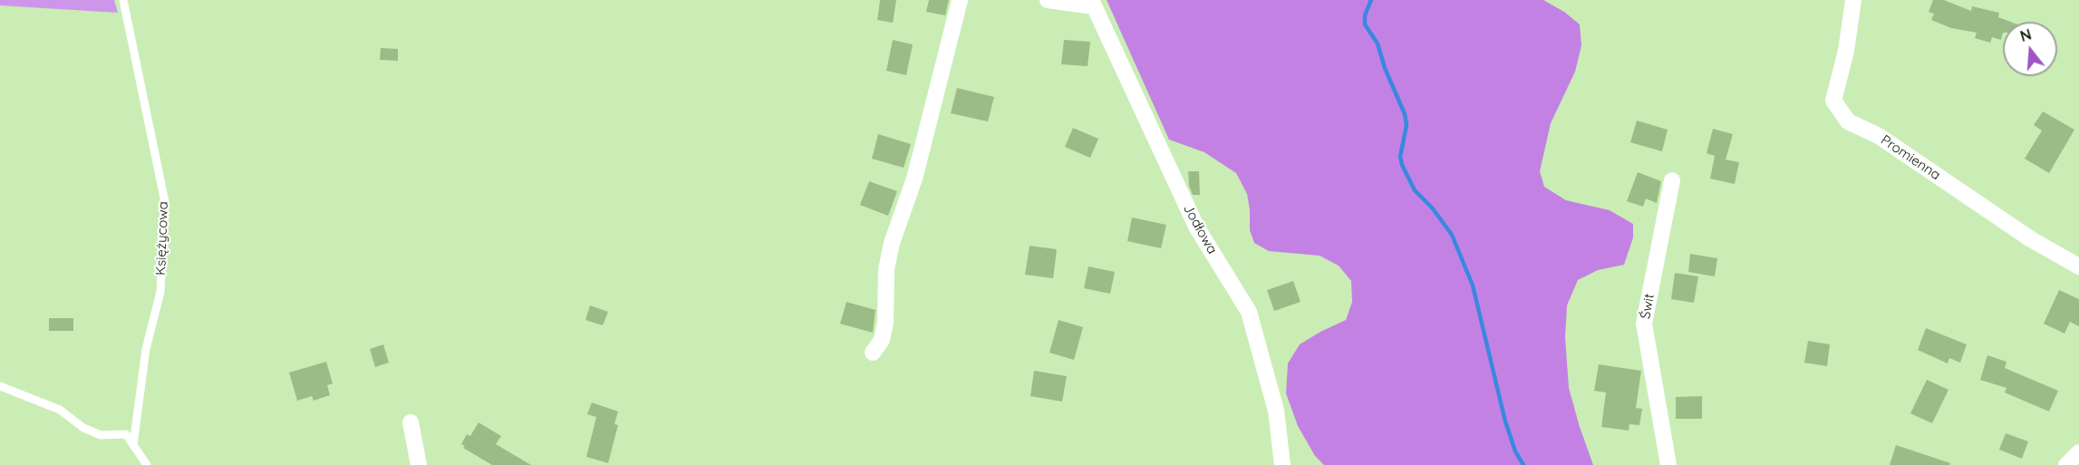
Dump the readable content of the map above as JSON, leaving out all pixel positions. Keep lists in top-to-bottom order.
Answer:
{
  "streets": {
    "street": ["Promienna", "Jodłowa", "Świt"],
    "lane": ["Księżycowa"]
  },
  "north": "top"
}
